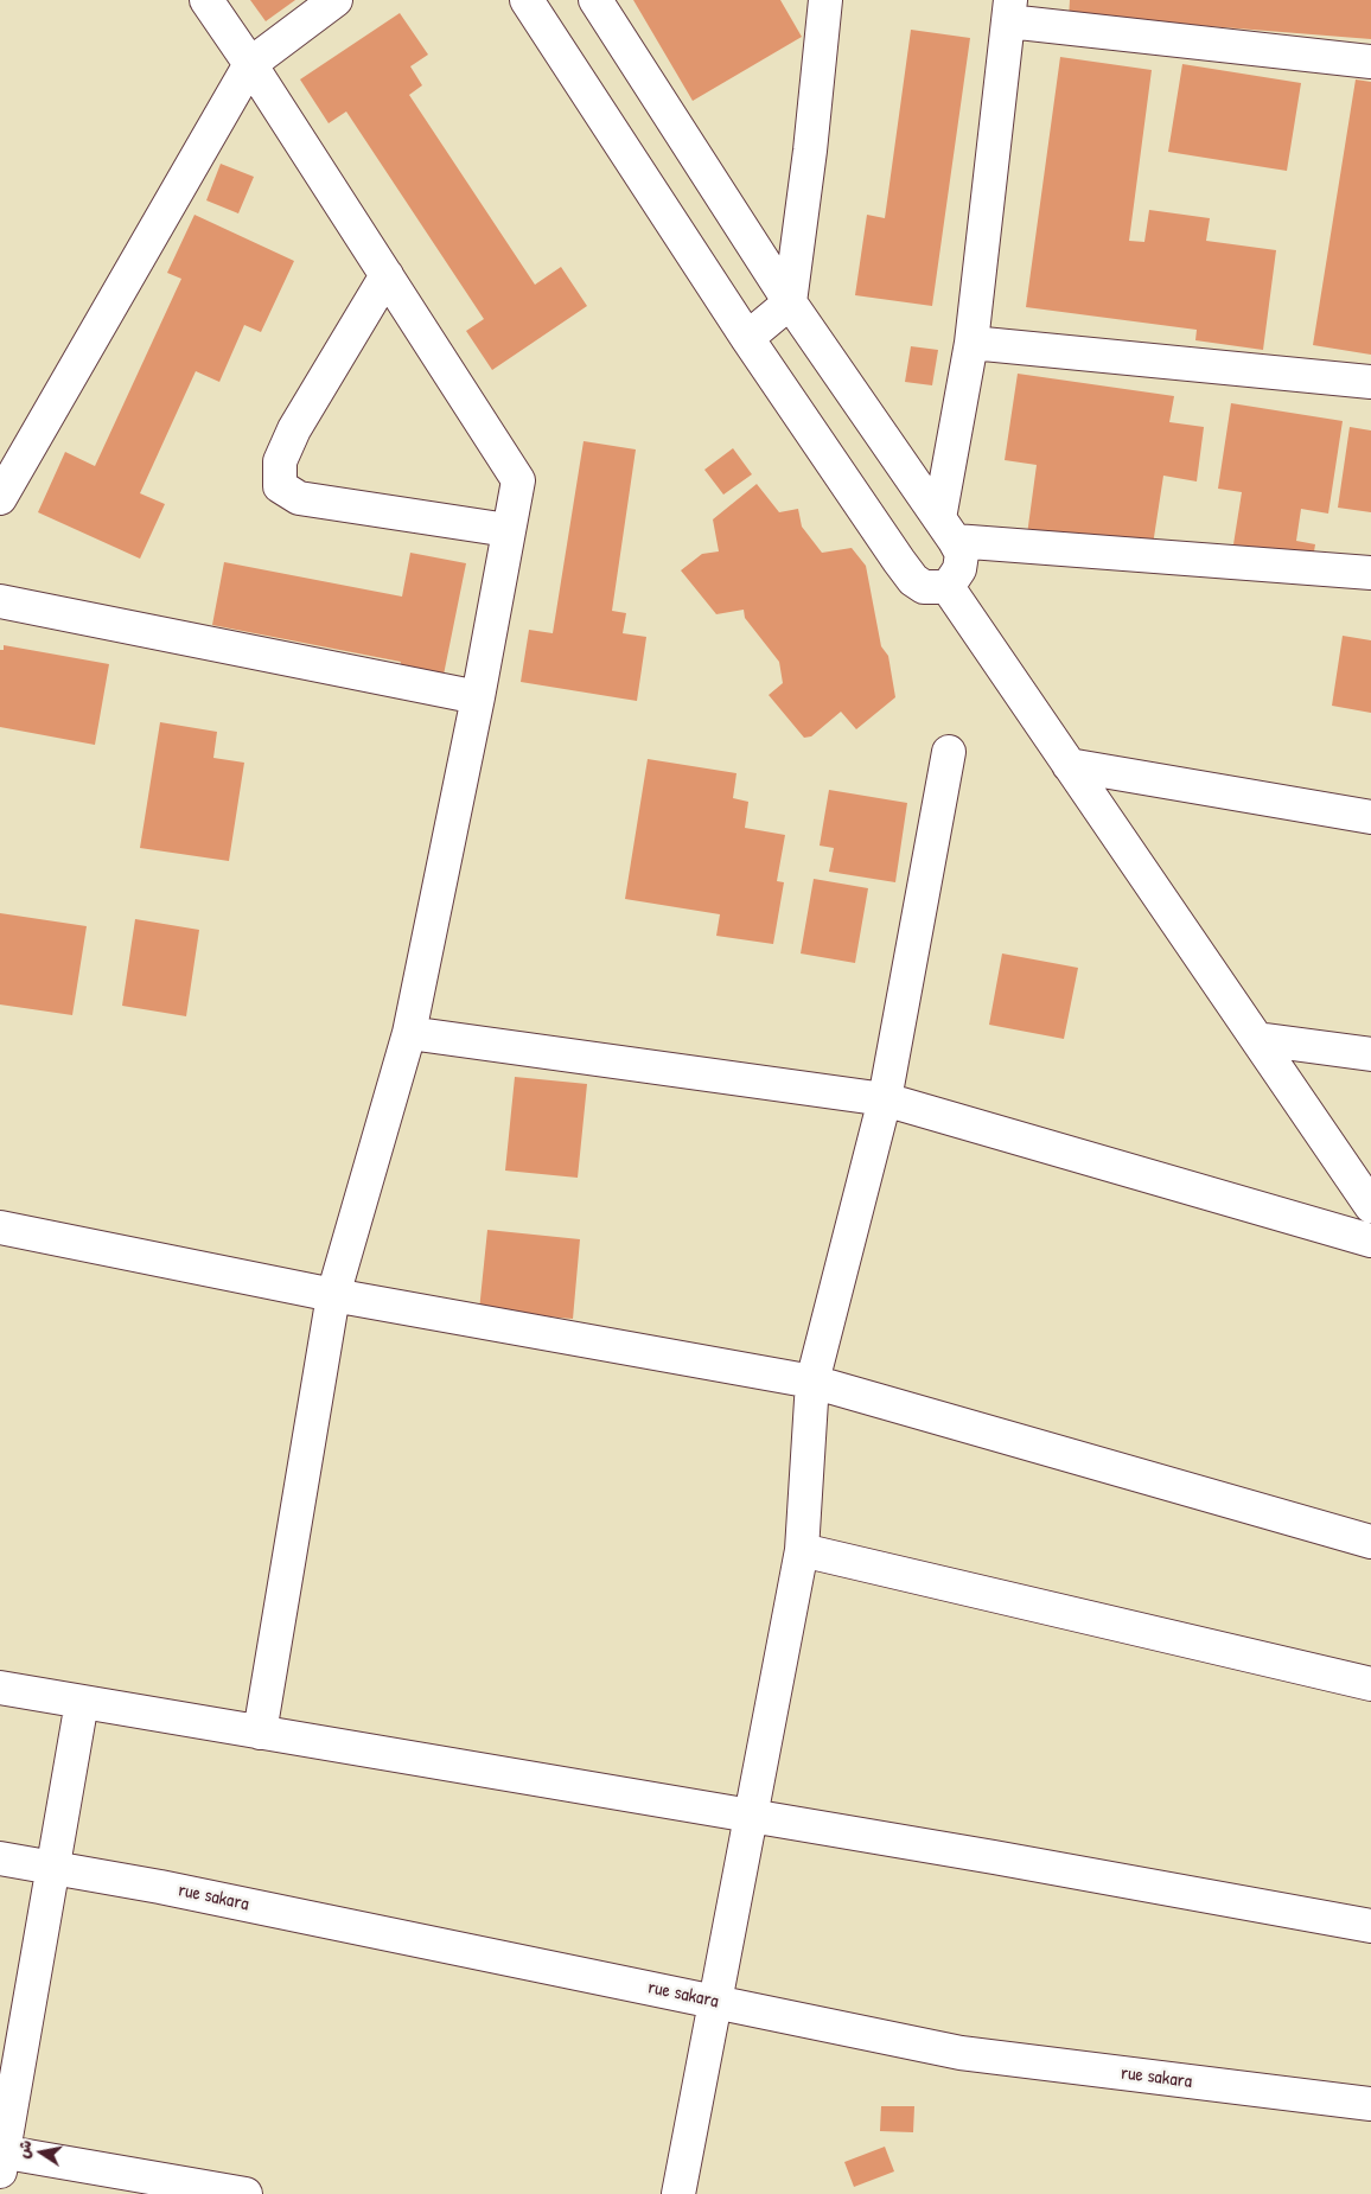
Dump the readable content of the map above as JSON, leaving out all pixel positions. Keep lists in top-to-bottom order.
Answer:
{
  "streets": {
    "street": ["rue sakara"]
  },
  "north": "left"
}
